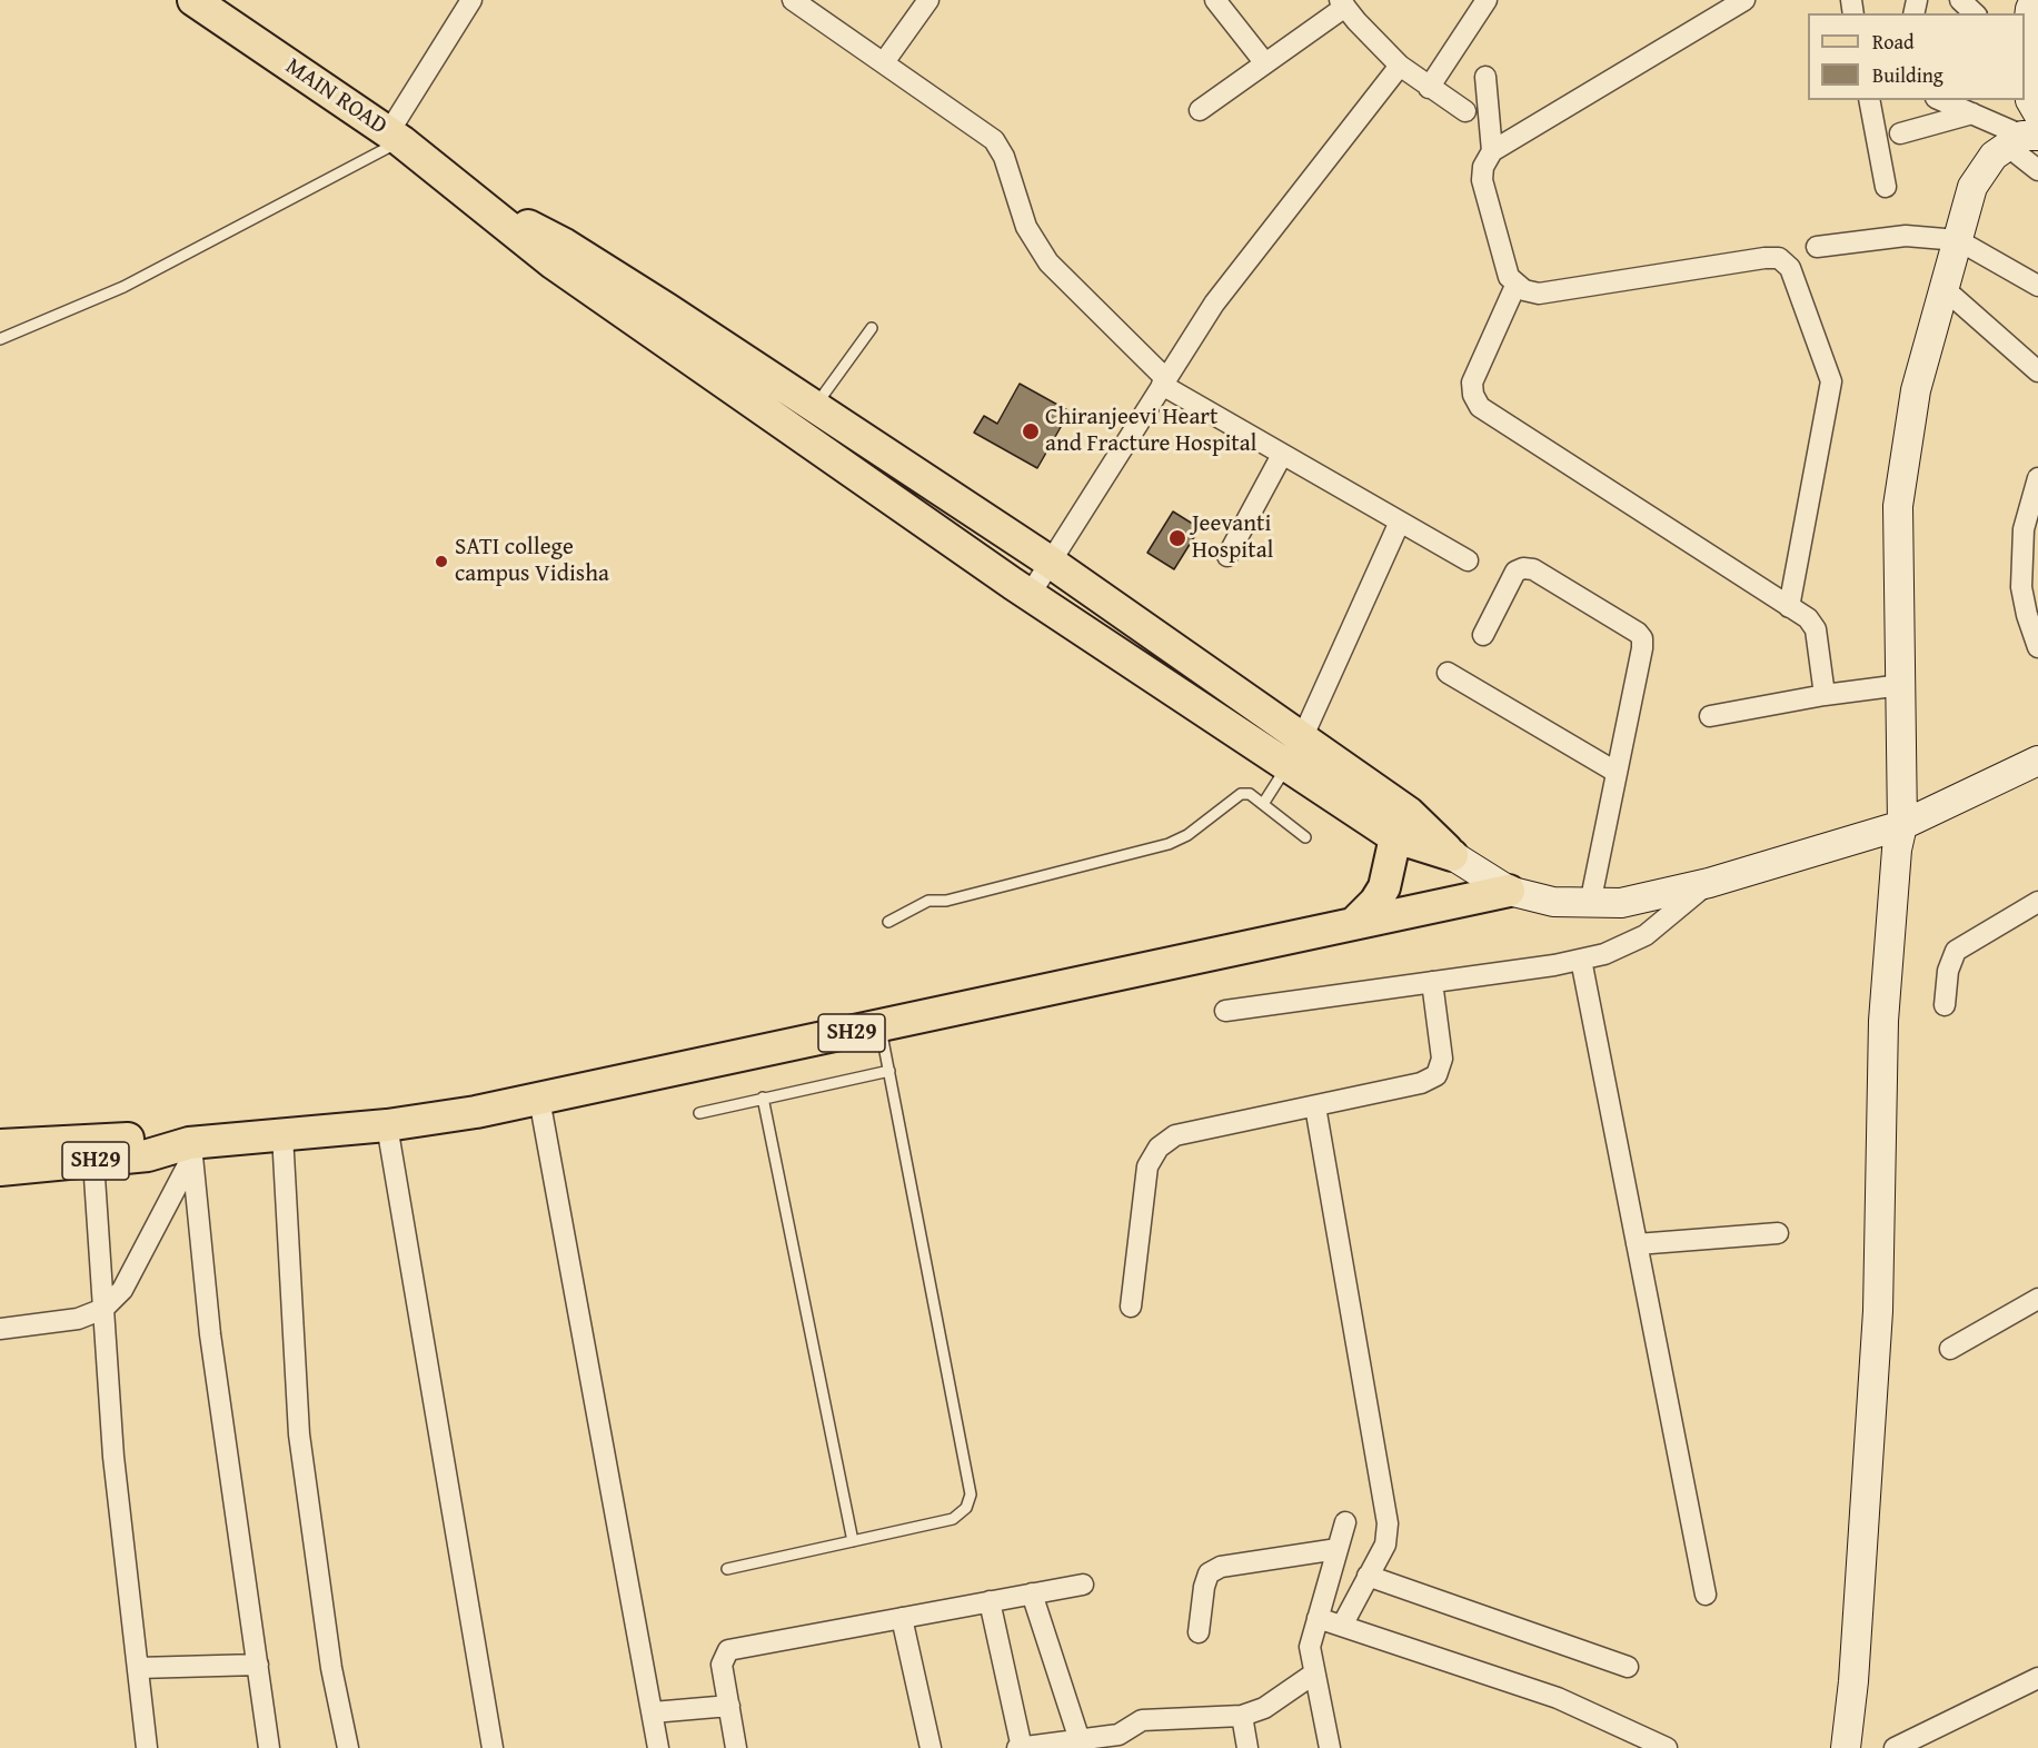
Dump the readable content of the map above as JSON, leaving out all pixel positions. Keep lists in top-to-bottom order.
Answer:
{
  "streets": {
    "main road": ["MAIN ROAD", "SH29"]
  },
  "places": ["Chiranjeevi Heart and Fracture Hospital", "Jeevanti Hospital", "SATI college campus Vidisha"],
  "legend": ["Road", "Building"]
}
